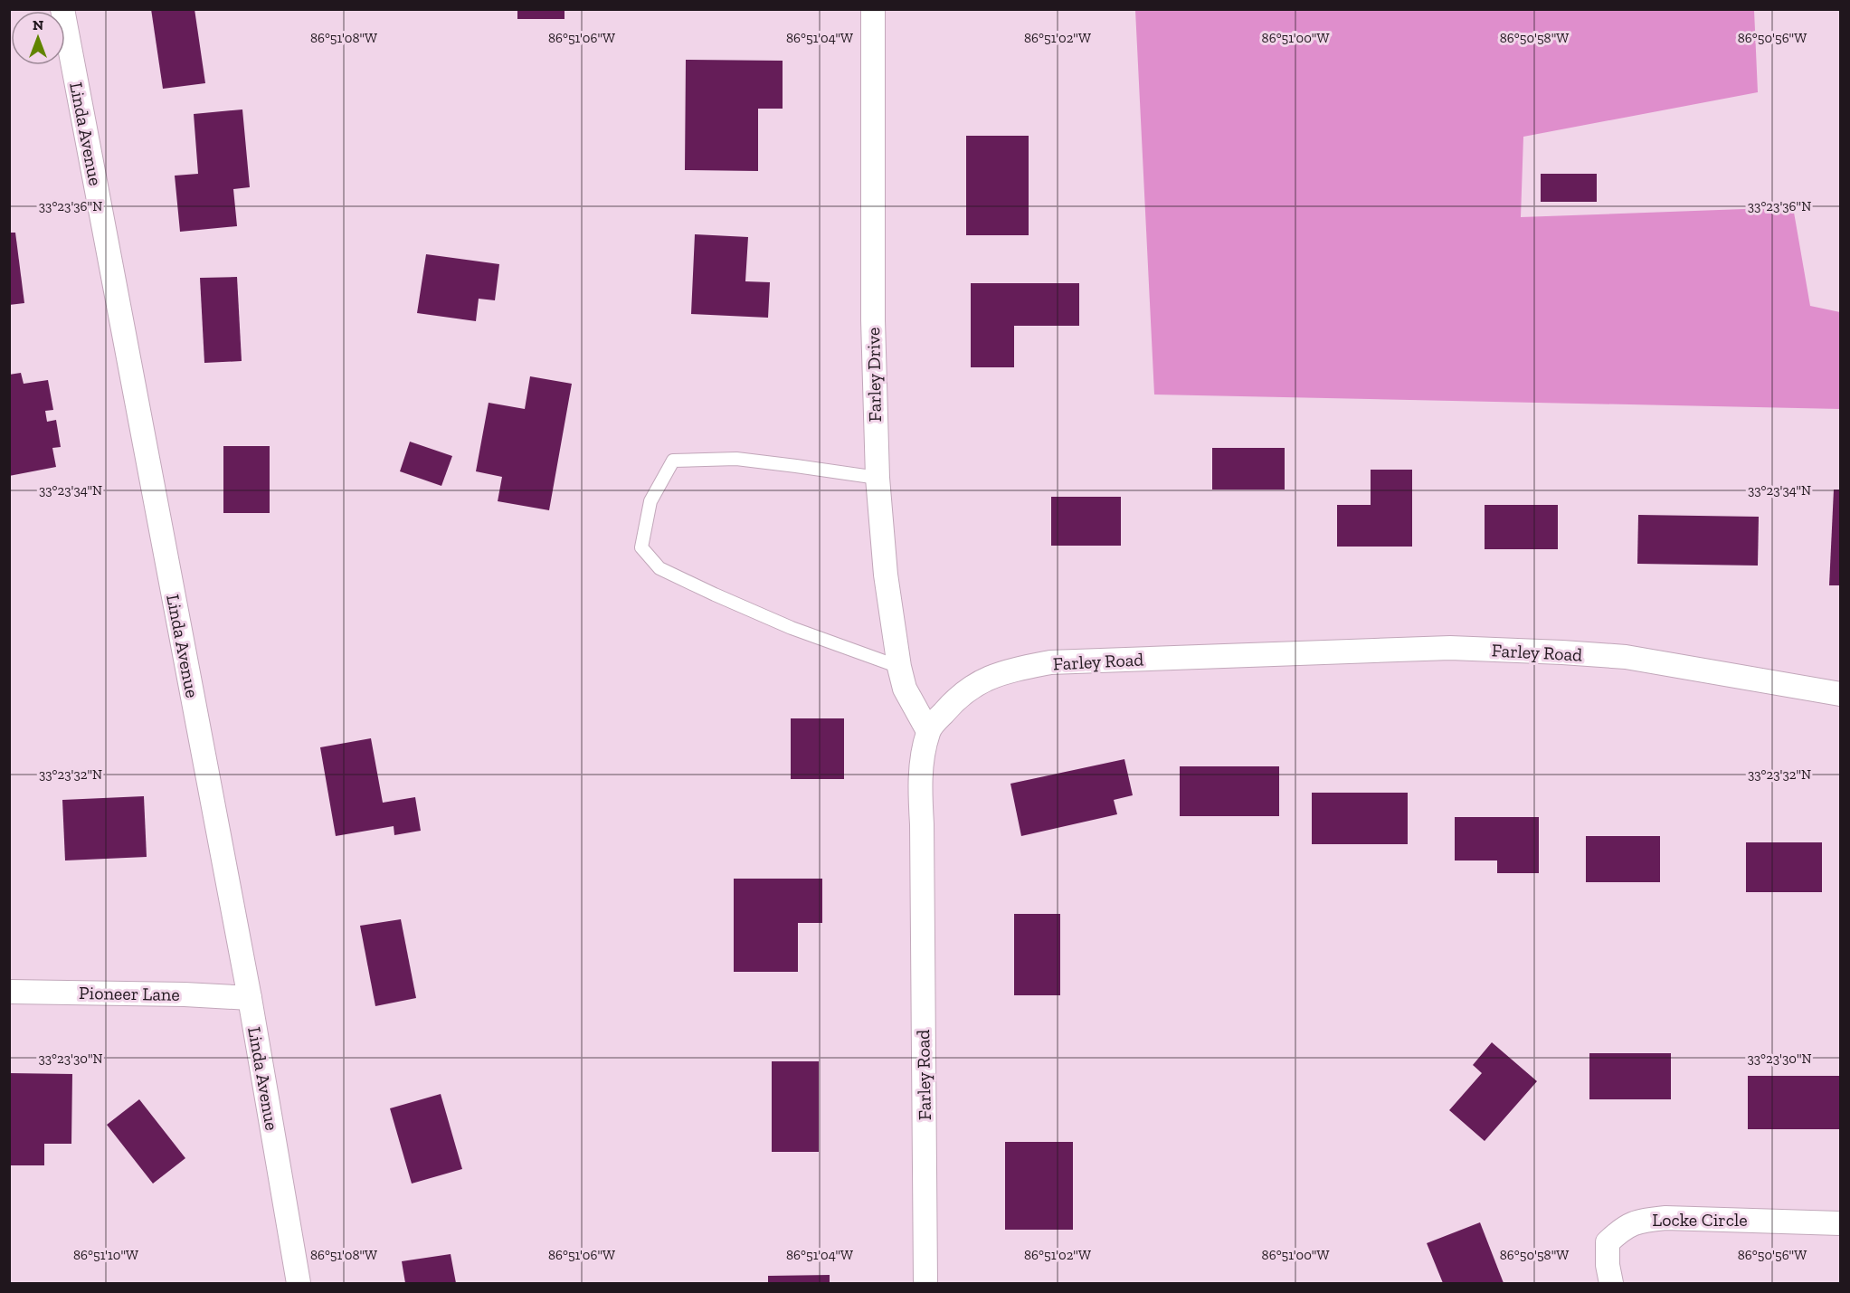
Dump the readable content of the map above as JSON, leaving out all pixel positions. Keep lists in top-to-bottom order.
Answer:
{
  "streets": {
    "street": [
      "Linda Avenue",
      "Farley Drive",
      "Farley Road",
      "Pioneer Lane",
      "Locke Circle"
    ]
  },
  "crossings": [
    ["Linda Avenue", "Pioneer Lane"],
    ["Farley Drive", "Farley Road"]
  ],
  "north": "top",
  "coordinates": [
    "86°51'08\"W",
    "86°51'06\"W",
    "86°51'04\"W",
    "86°51'02\"W",
    "86°51'00\"W",
    "86°50'58\"W",
    "86°50'56\"W",
    "33°23'36\"N",
    "33°23'34\"N",
    "33°23'32\"N",
    "33°23'30\"N",
    "86°51'10\"W"
  ]
}
